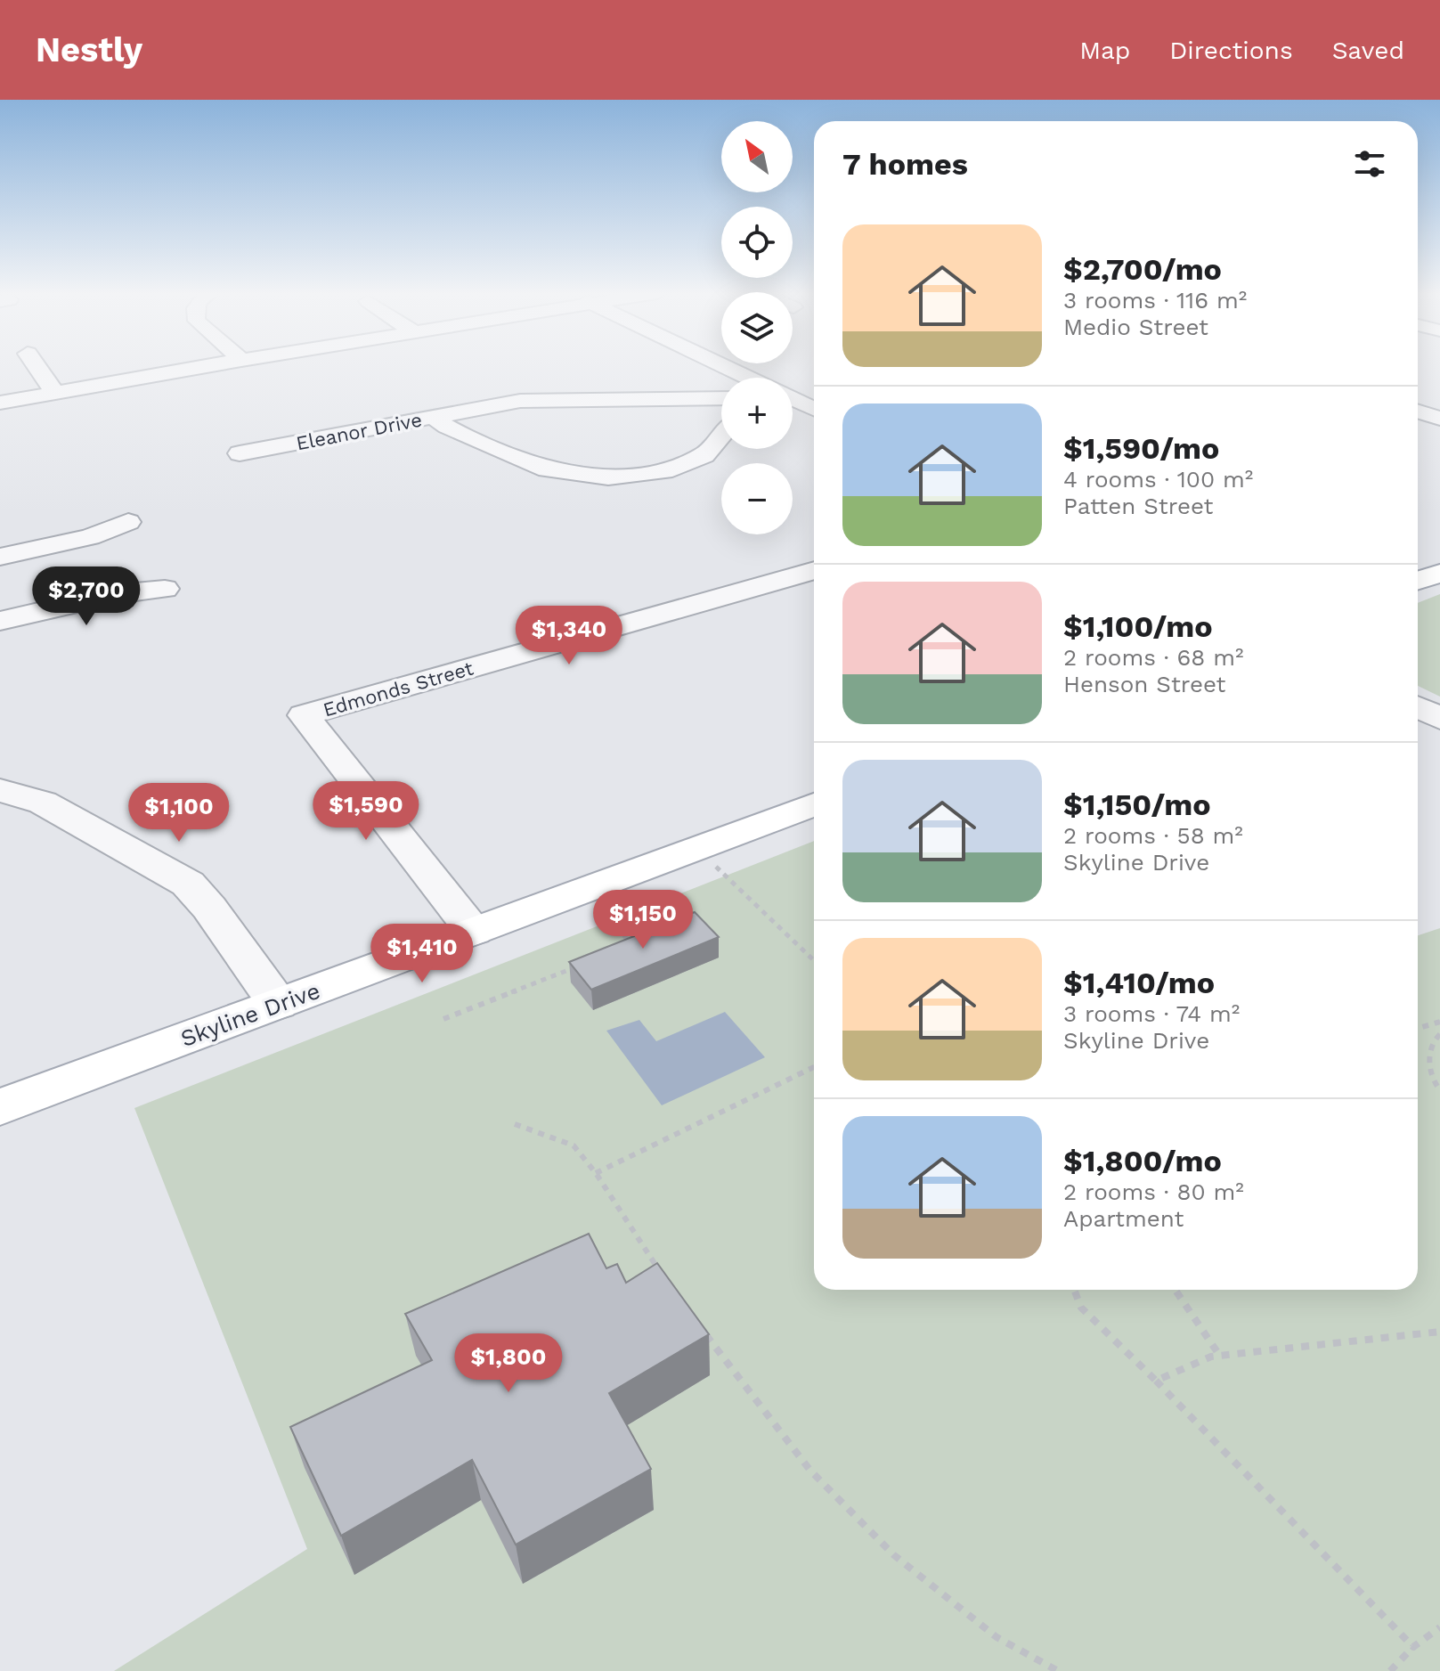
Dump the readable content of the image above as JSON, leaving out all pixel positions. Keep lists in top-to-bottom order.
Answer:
{
  "streets": {
    "main road": ["Skyline Drive"],
    "street": ["Eleanor Drive", "Edmonds Street"]
  },
  "crossings": [
    ["Edmonds Street", "Skyline Drive"]
  ],
  "north": "top left",
  "page": {
    "header": "Nestly",
    "nav": ["Map", "Directions", "Saved"],
    "map_buttons": ["+", "−"],
    "heading": "7 homes",
    "list": [
      {
        "name": "$2,700/mo",
        "note": "3 rooms · 116 m² · Medio Street"
      },
      {
        "name": "$1,590/mo",
        "note": "4 rooms · 100 m² · Patten Street"
      },
      {
        "name": "$1,100/mo",
        "note": "2 rooms · 68 m² · Henson Street"
      },
      {
        "name": "$1,150/mo",
        "note": "2 rooms · 58 m² · Skyline Drive"
      },
      {
        "name": "$1,410/mo",
        "note": "3 rooms · 74 m² · Skyline Drive"
      },
      {
        "name": "$1,800/mo",
        "note": "2 rooms · 80 m² · Apartment"
      }
    ],
    "price": [
      "$2,700",
      "$1,340",
      "$1,590",
      "$1,100",
      "$1,150",
      "$1,410",
      "$1,800"
    ]
  }
}
